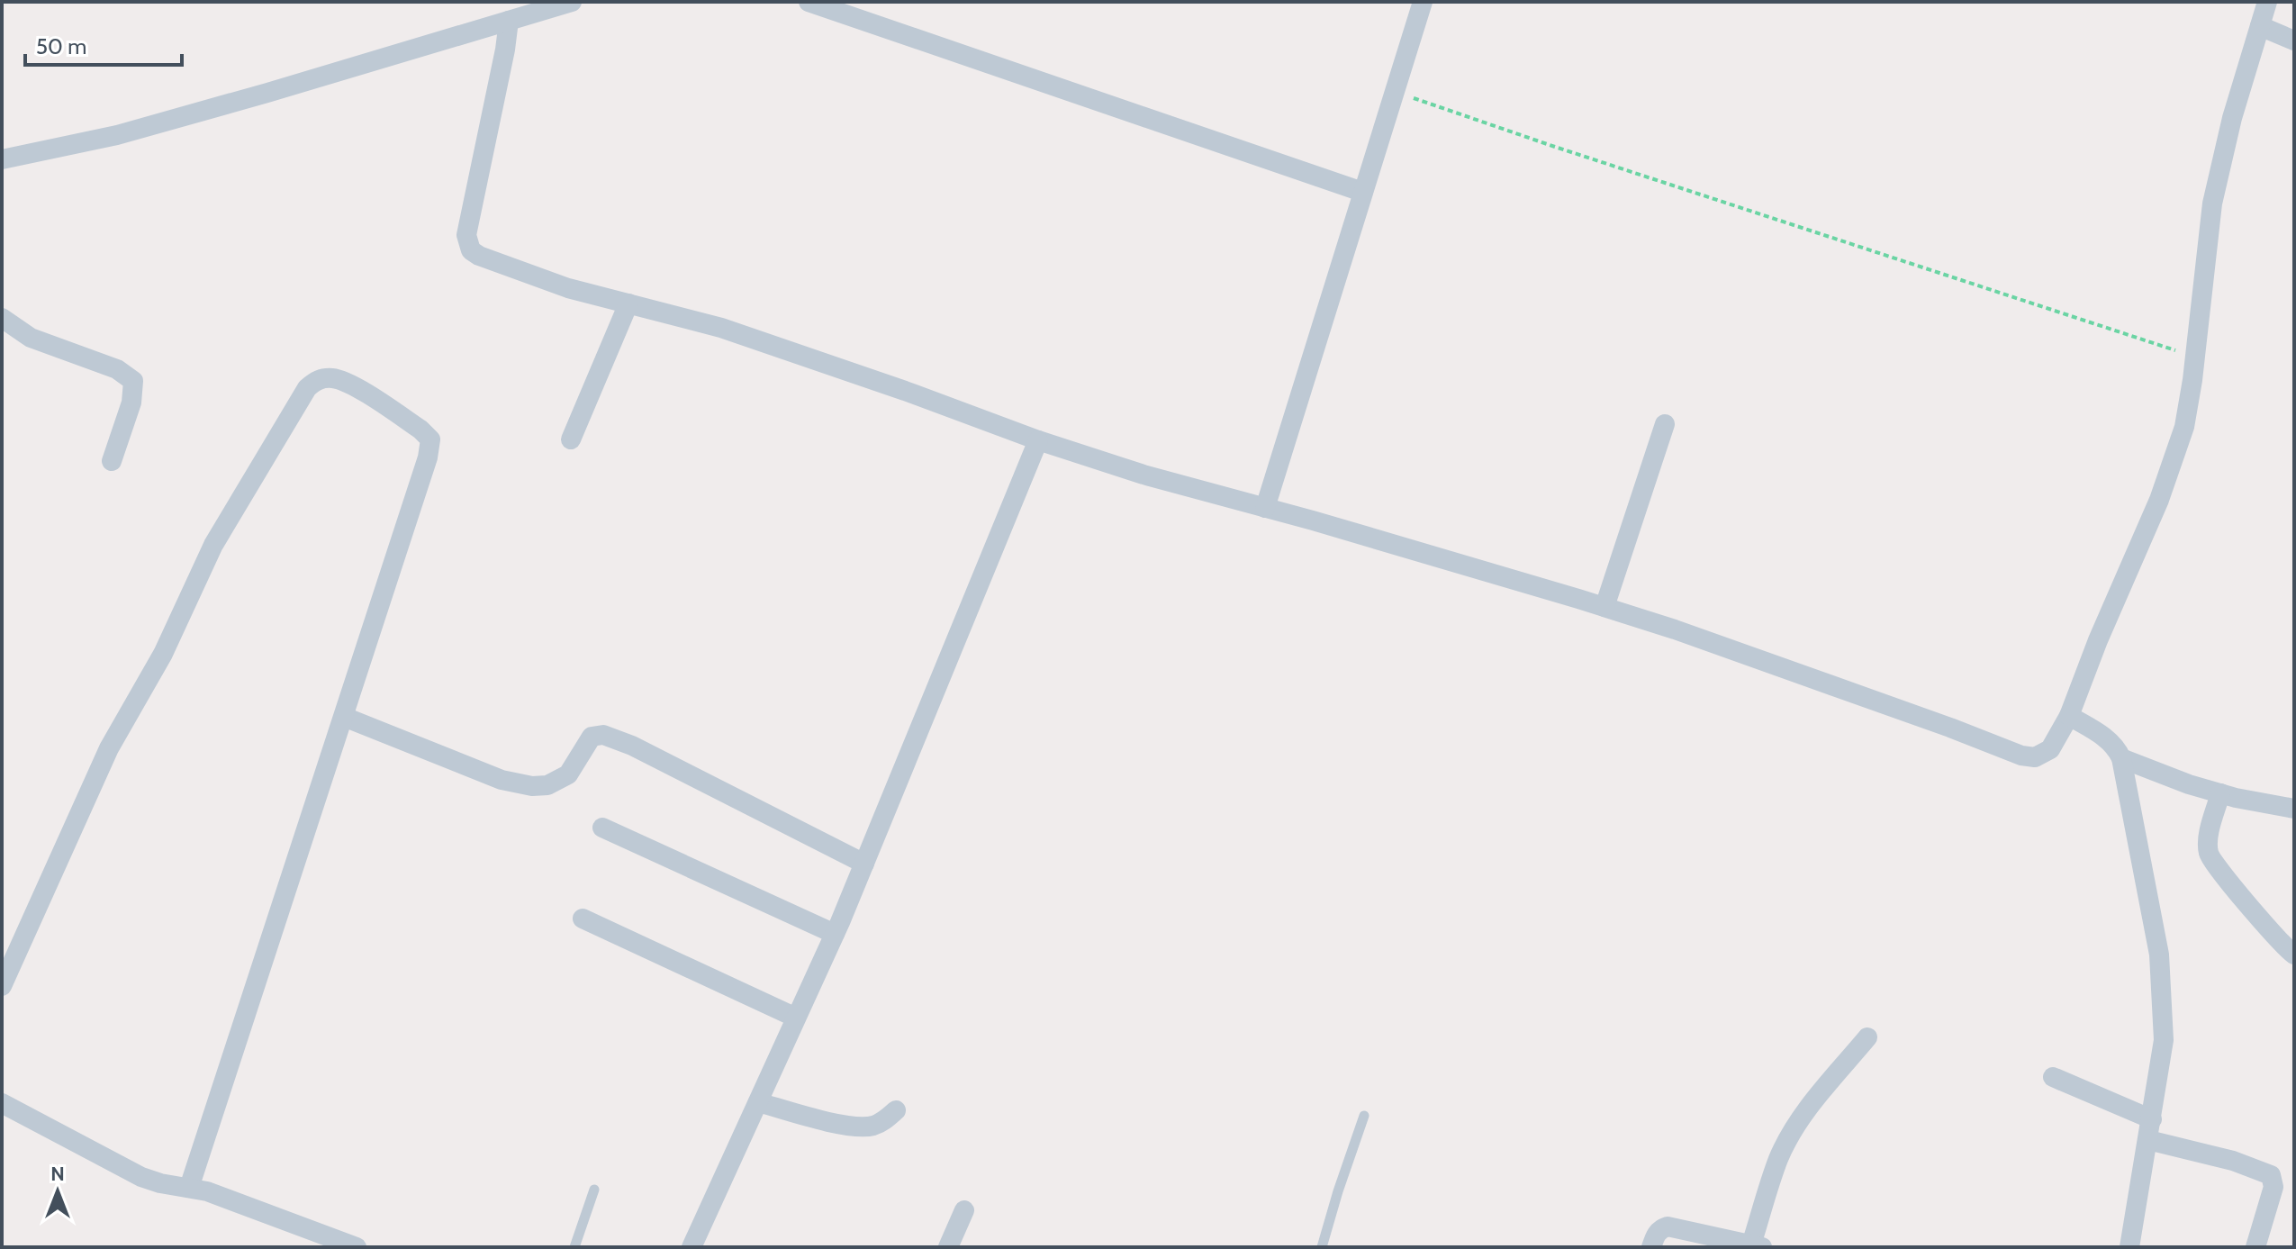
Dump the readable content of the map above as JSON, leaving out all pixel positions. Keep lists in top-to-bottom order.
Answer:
{
  "scale_bar": "50 m",
  "north": "top"
}
